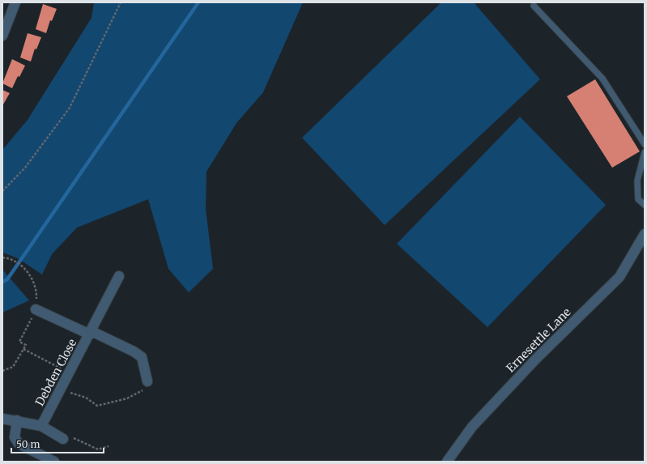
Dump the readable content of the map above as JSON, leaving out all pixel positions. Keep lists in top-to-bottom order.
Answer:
{
  "streets": {
    "street": ["Ernesettle Lane", "Debden Close"]
  },
  "scale_bar": "50 m"
}
